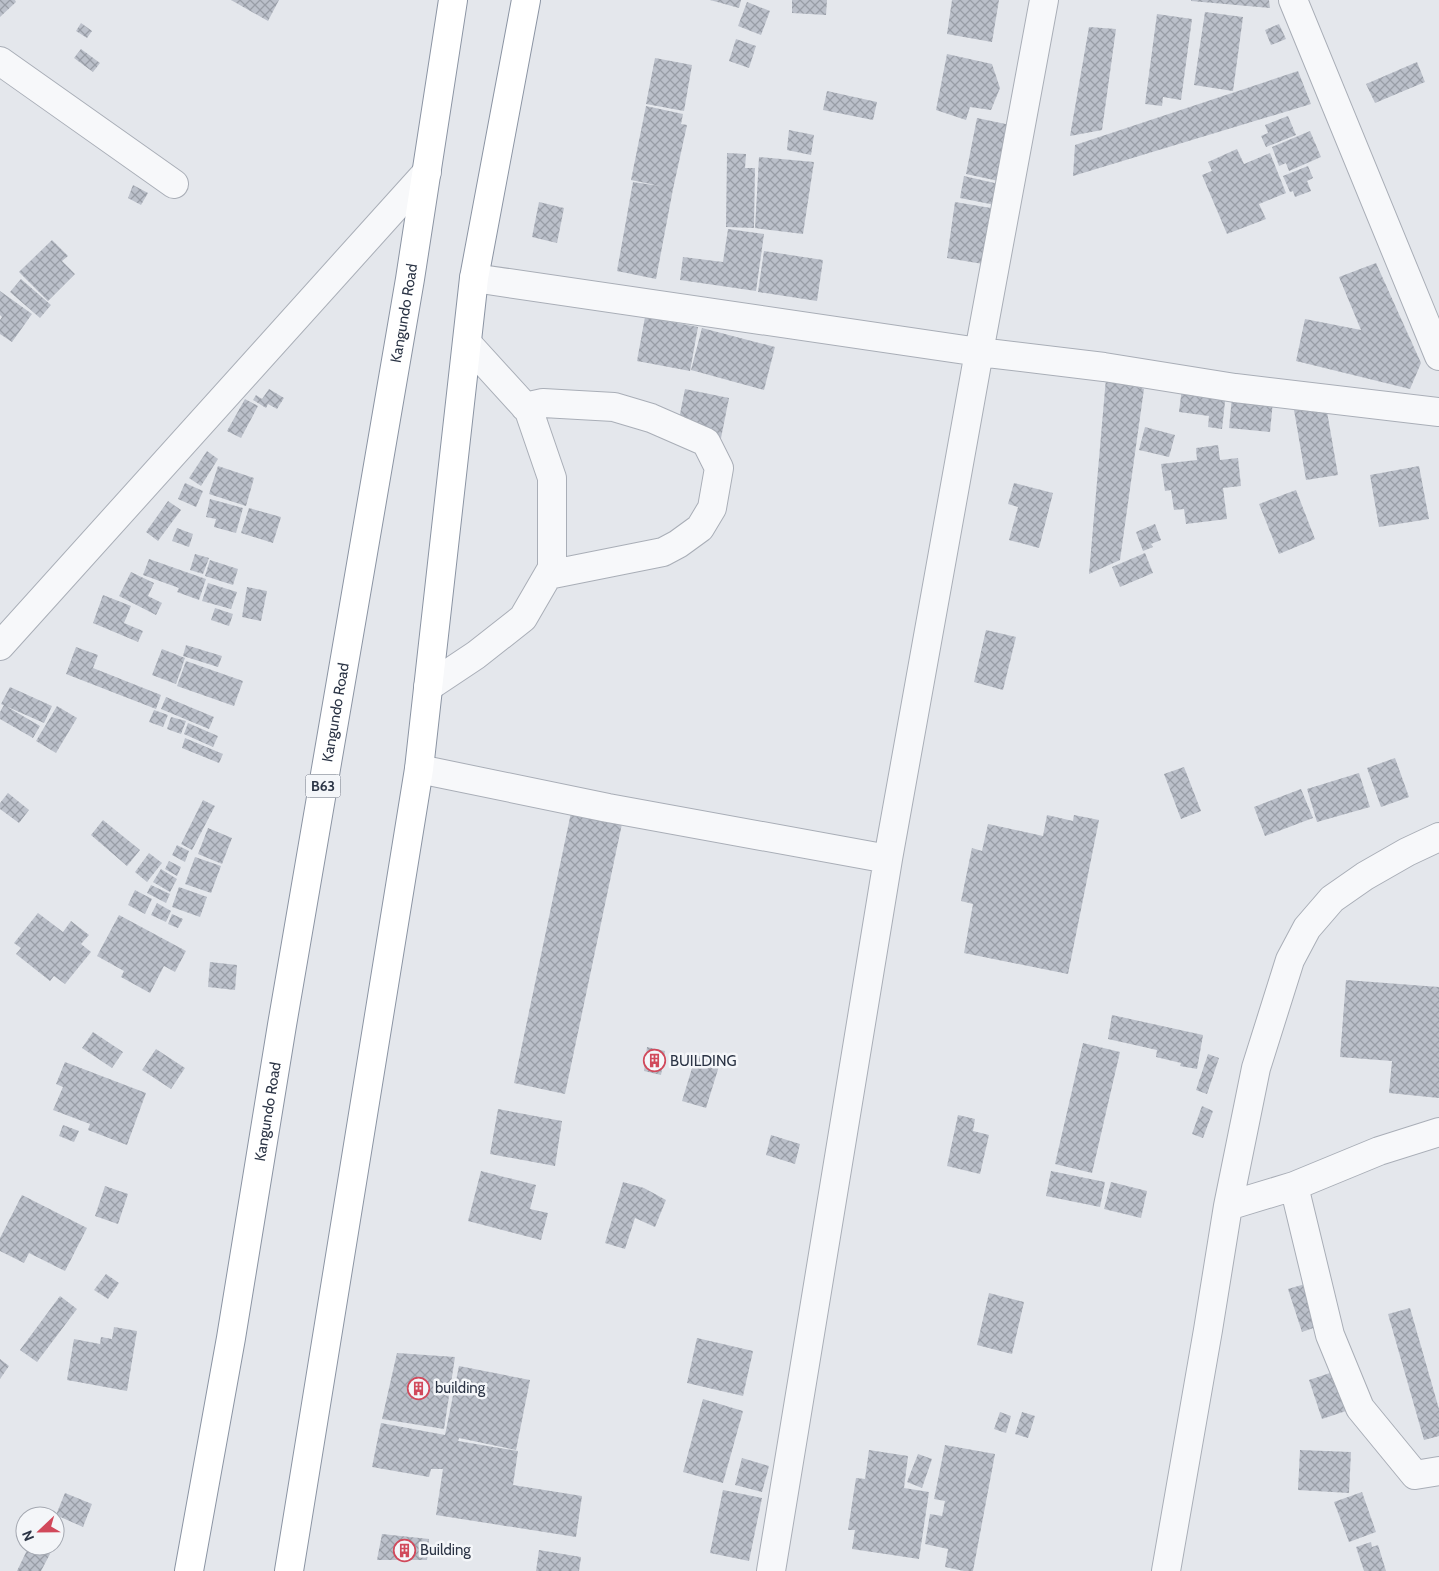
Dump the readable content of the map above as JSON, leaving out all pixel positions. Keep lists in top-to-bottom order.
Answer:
{
  "streets": {
    "highway": ["Kangundo Road", "B63"]
  },
  "places": {
    "building": ["BUILDING", "building", "Building"]
  },
  "north": "left"
}
